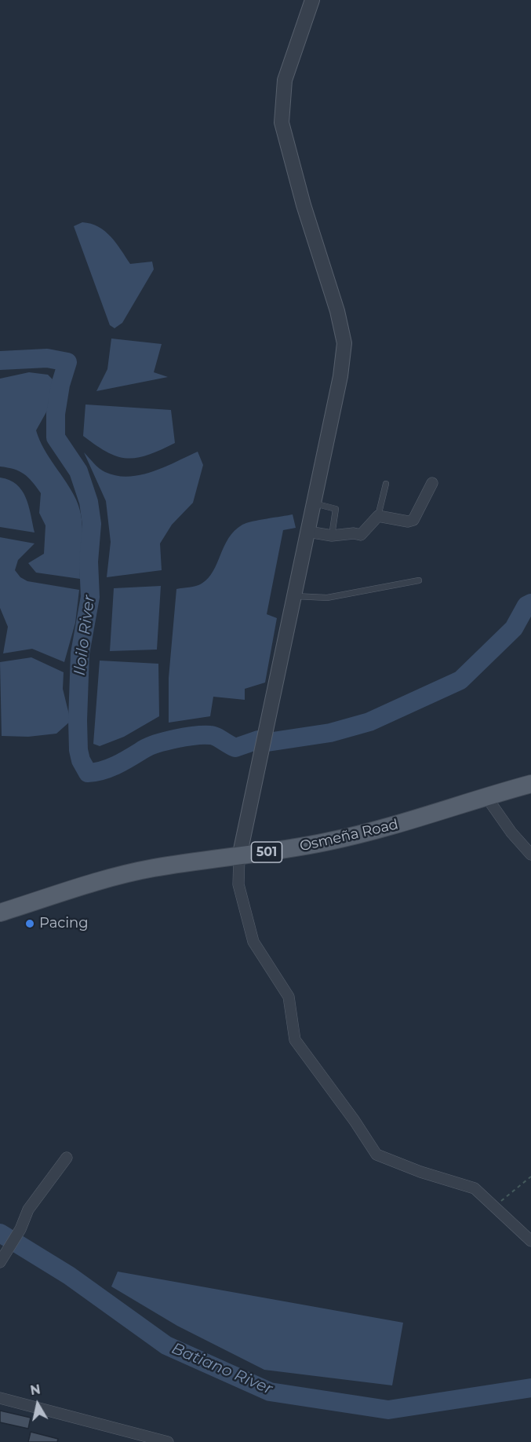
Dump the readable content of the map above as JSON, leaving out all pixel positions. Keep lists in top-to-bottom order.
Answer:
{
  "streets": {
    "main road": ["Osmeña Road", "501"]
  },
  "water": ["Iloilo River", "Batiano River"],
  "places": ["Pacing"],
  "north": "top"
}
